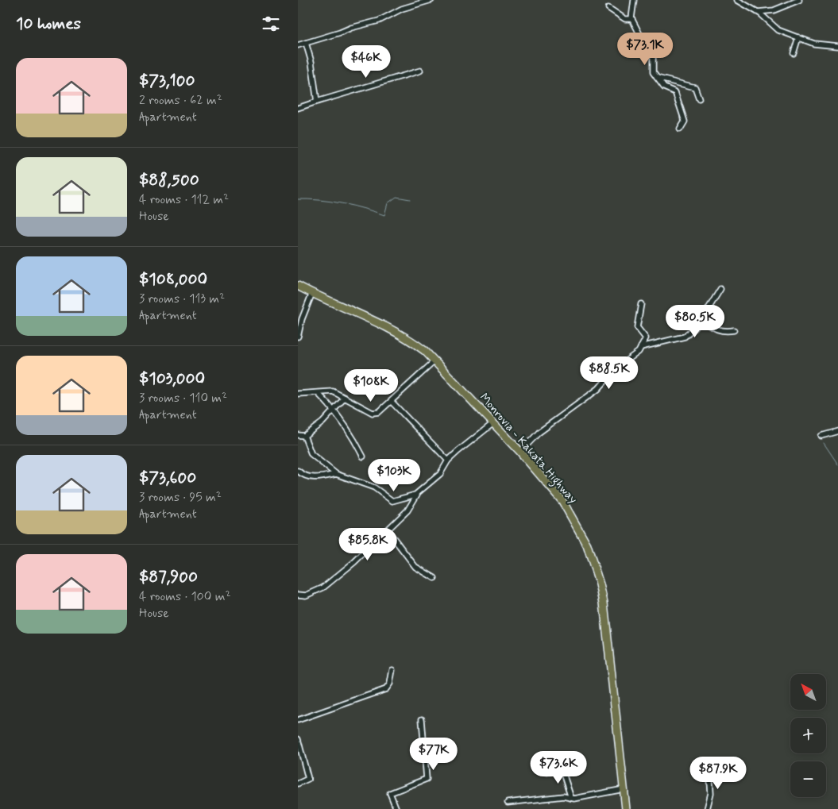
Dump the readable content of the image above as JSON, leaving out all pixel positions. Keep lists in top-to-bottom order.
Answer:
{
  "streets": {
    "highway": ["Monrovia - Kakata Highway"]
  },
  "north": "top left",
  "page": {
    "heading": "10 homes",
    "price": [
      "$73.1K",
      "$46K",
      "$80.5K",
      "$88.5K",
      "$108K",
      "$103K",
      "$85.8K",
      "$77K",
      "$73.6K",
      "$87.9K"
    ],
    "list": [
      {
        "name": "$73,100",
        "note": "2 rooms · 62 m² · Apartment"
      },
      {
        "name": "$88,500",
        "note": "4 rooms · 112 m² · House"
      },
      {
        "name": "$108,000",
        "note": "3 rooms · 113 m² · Apartment"
      },
      {
        "name": "$103,000",
        "note": "3 rooms · 110 m² · Apartment"
      },
      {
        "name": "$73,600",
        "note": "3 rooms · 95 m² · Apartment"
      },
      {
        "name": "$87,900",
        "note": "4 rooms · 100 m² · House"
      }
    ],
    "map_buttons": ["+", "−"]
  }
}
